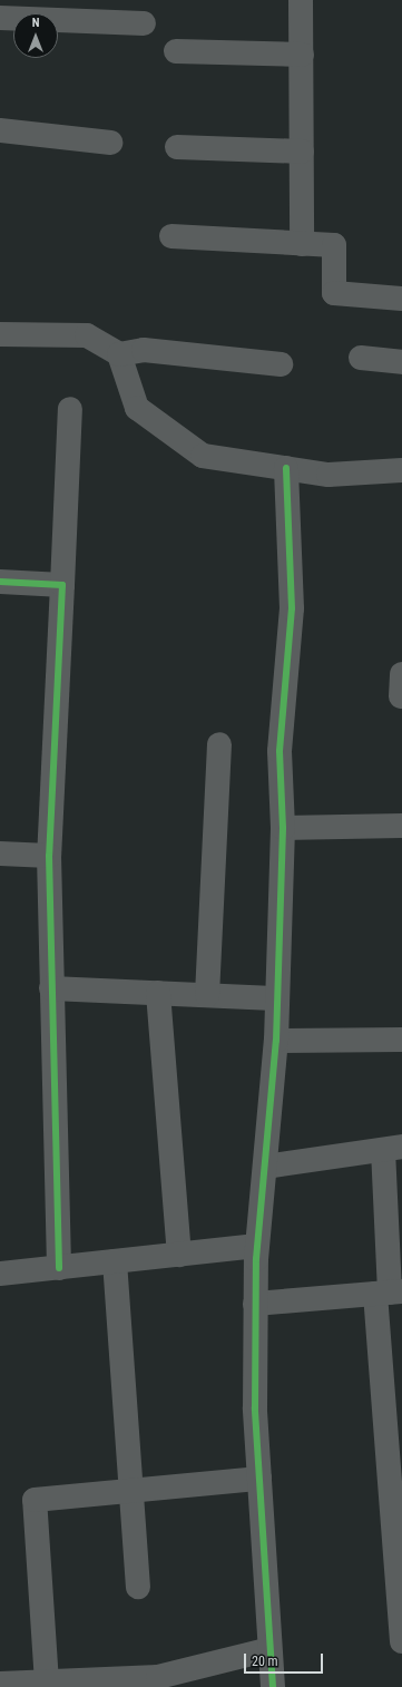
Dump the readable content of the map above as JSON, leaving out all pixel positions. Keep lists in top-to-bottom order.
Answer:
{
  "scale_bar": "20 m",
  "north": "top"
}
